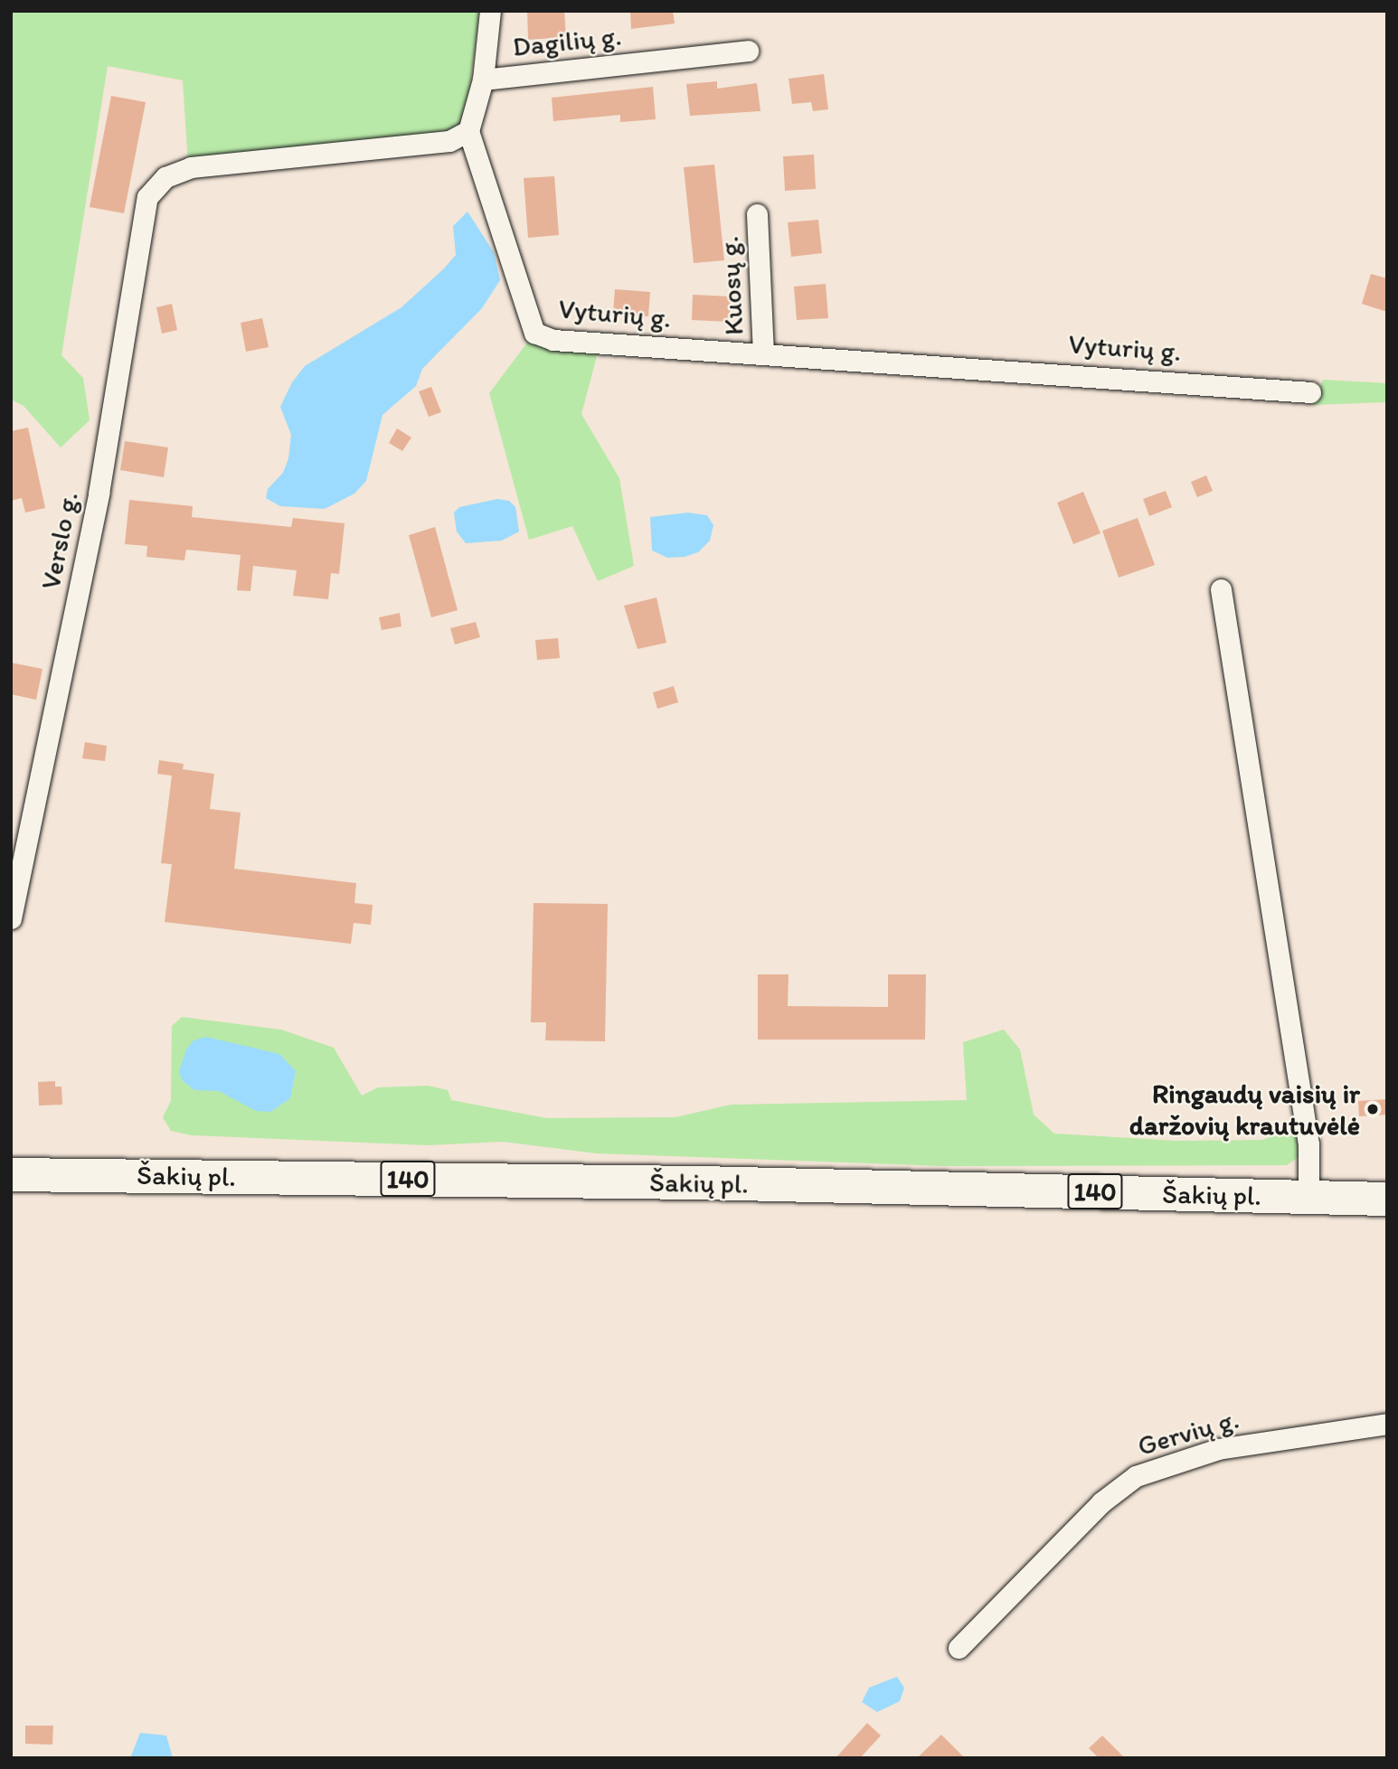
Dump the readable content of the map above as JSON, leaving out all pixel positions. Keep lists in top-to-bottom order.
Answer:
{
  "streets": {
    "main road": ["Šakių pl.", "140"],
    "street": [
      "Dagilių g.",
      "Kuosų g.",
      "Vyturių g.",
      "Verslo g.",
      "Gervių g."
    ]
  },
  "crossings": [
    ["Dagilių g.", "Vyturių g."],
    ["Dagilių g.", "Verslo g."],
    ["Kuosų g.", "Vyturių g."],
    ["Vyturių g.", "Verslo g."]
  ],
  "places": ["Ringaudų vaisių ir daržovių krautuvėlė"]
}
